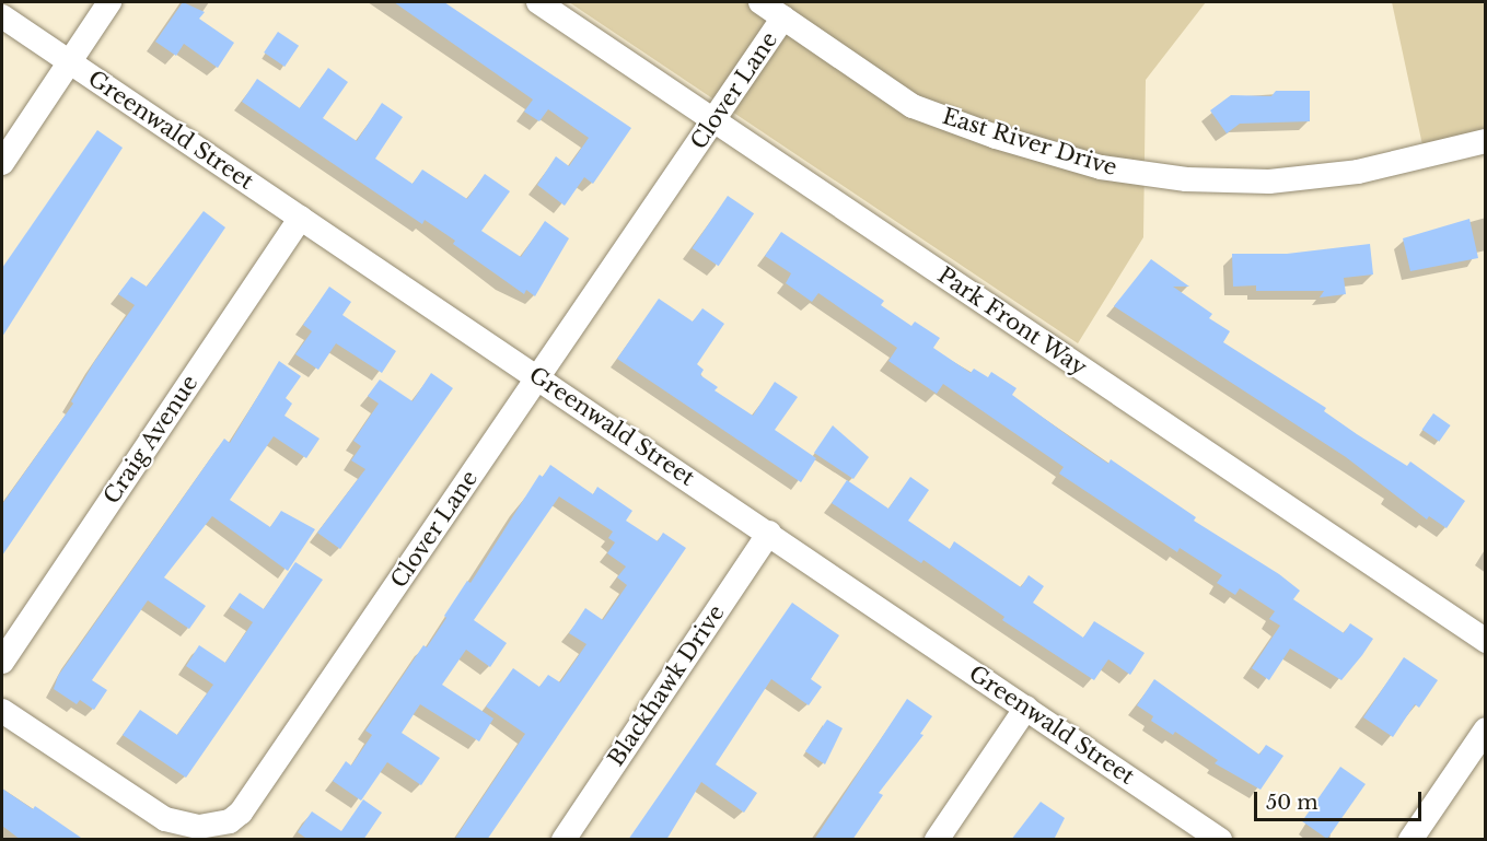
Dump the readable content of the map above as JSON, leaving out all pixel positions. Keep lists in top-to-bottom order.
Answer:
{
  "streets": {
    "street": [
      "Clover Lane",
      "Greenwald Street",
      "East River Drive",
      "Park Front Way",
      "Craig Avenue",
      "Blackhawk Drive"
    ]
  },
  "crossings": [
    ["Clover Lane", "Greenwald Street"],
    ["Clover Lane", "East River Drive"],
    ["Clover Lane", "Park Front Way"],
    ["Greenwald Street", "Craig Avenue"],
    ["Greenwald Street", "Blackhawk Drive"]
  ],
  "scale_bar": "50 m"
}
